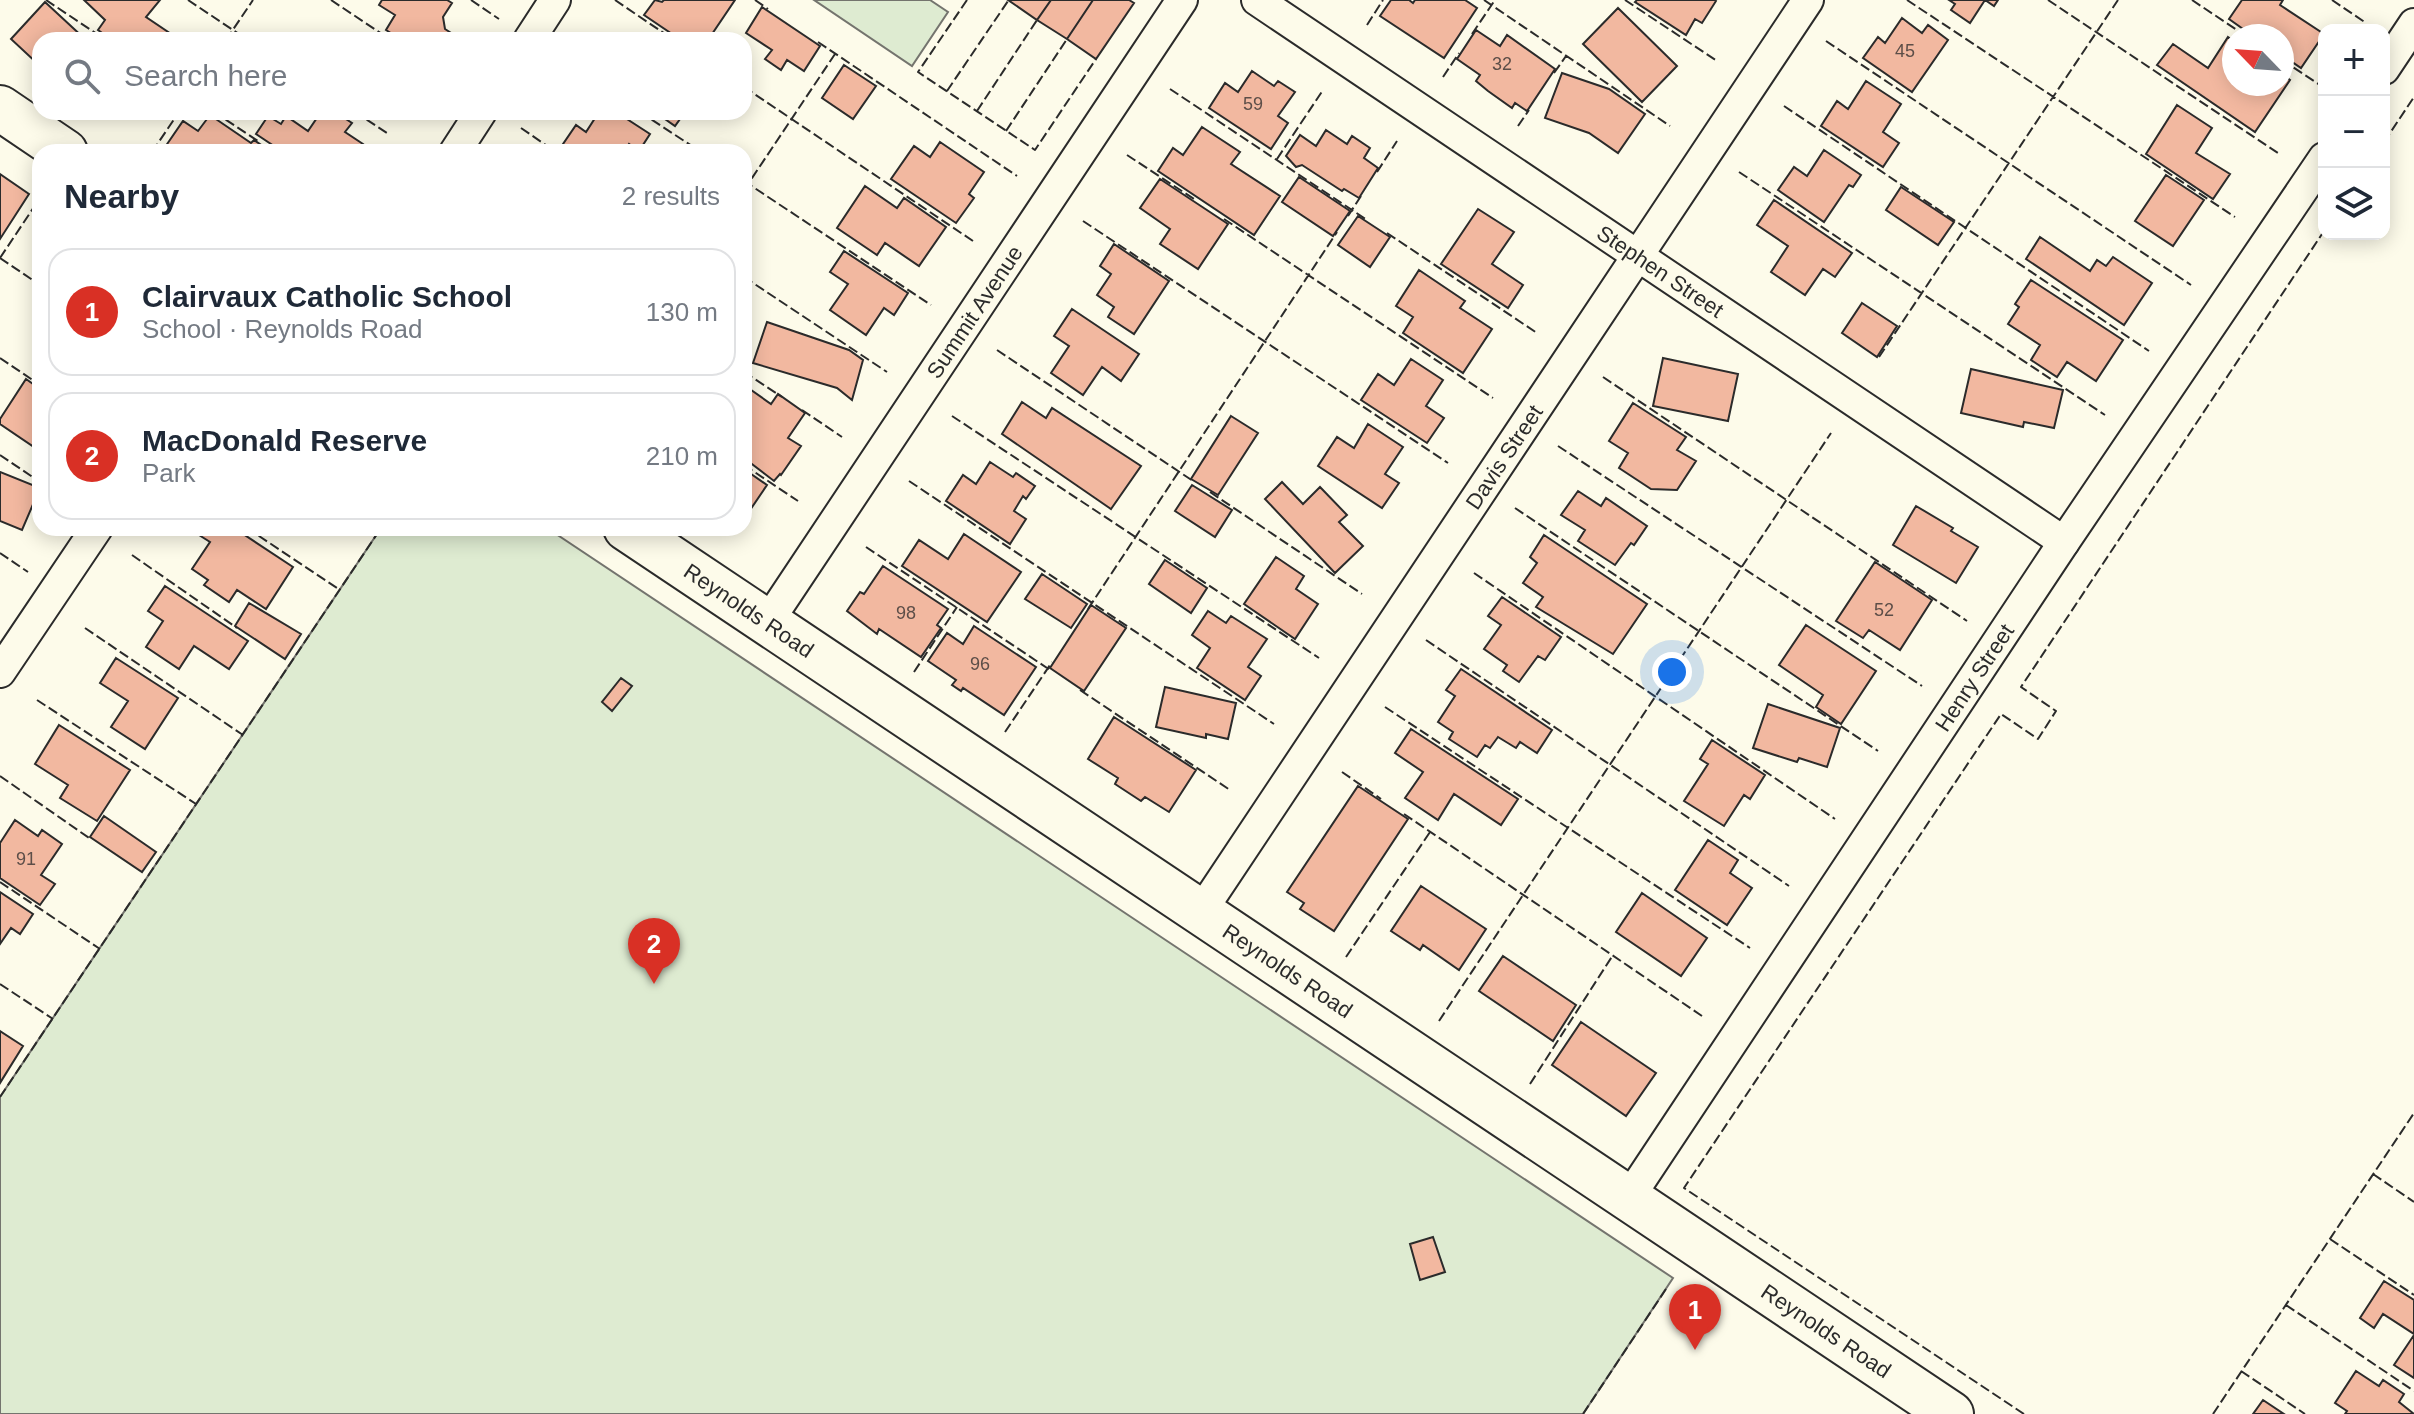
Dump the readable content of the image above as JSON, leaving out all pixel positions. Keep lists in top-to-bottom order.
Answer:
{
  "streets": {
    "street": [
      "Stephen Street",
      "Summit Avenue",
      "Davis Street",
      "Reynolds Road",
      "Henry Street"
    ]
  },
  "crossings": [
    ["Stephen Street", "Davis Street"],
    ["Stephen Street", "Henry Street"],
    ["Summit Avenue", "Reynolds Road"],
    ["Davis Street", "Reynolds Road"],
    ["Reynolds Road", "Henry Street"]
  ],
  "house_numbers": [
    "45",
    "32",
    "59",
    "52",
    "98",
    "96",
    "91"
  ],
  "north": "top left",
  "page": {
    "map_buttons": ["+", "−"],
    "search": "Search here",
    "heading": ["Nearby", "2 results"],
    "list": [
      {
        "mark": "1",
        "name": "Clairvaux Catholic School",
        "note": "School · Reynolds Road",
        "value": "130 m"
      },
      {
        "mark": "2",
        "name": "MacDonald Reserve",
        "note": "Park",
        "value": "210 m"
      }
    ],
    "pins": ["2", "1"]
  }
}
